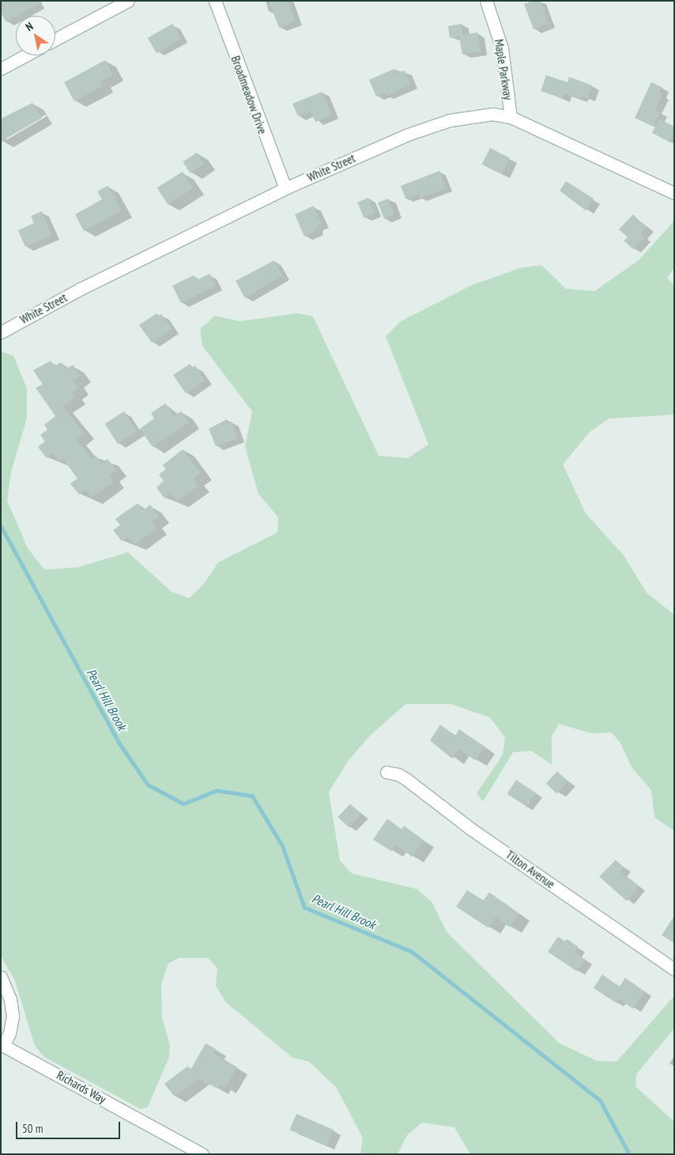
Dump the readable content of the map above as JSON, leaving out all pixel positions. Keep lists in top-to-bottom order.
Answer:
{
  "streets": {
    "street": [
      "Maple Parkway",
      "Broadmeadow Drive",
      "White Street",
      "Tilton Avenue",
      "Richards Way"
    ]
  },
  "crossings": [
    ["Maple Parkway", "White Street"],
    ["Broadmeadow Drive", "White Street"]
  ],
  "water": ["Pearl Hill Brook"],
  "scale_bar": "50 m",
  "north": "top left"
}
